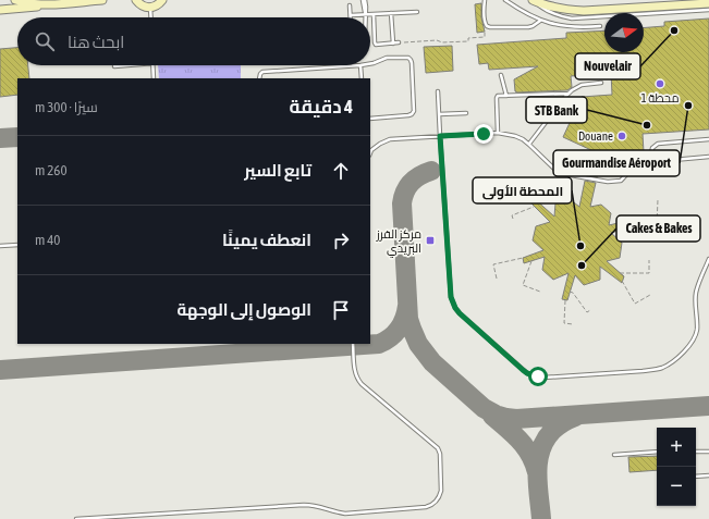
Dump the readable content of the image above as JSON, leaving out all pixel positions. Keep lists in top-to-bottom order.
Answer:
{
  "places": {
    "other": [
      "Nouvelair",
      "محطة 1",
      "Gourmandise Aéroport",
      "STB Bank",
      "Douane",
      "المحطة الأولى",
      "Cakes & Bakes"
    ],
    "transit": ["مركز الفرز البريدي"]
  },
  "north": "right",
  "page": {
    "search": "ابحث هنا",
    "heading": ["4 دقيقة", "سيرًا · 300 m"],
    "list": [
      ["تابع السير", "260 m"],
      ["انعطف يمينًا", "40 m"],
      "الوصول إلى الوجهة"
    ],
    "map_buttons": ["+", "−"]
  }
}
